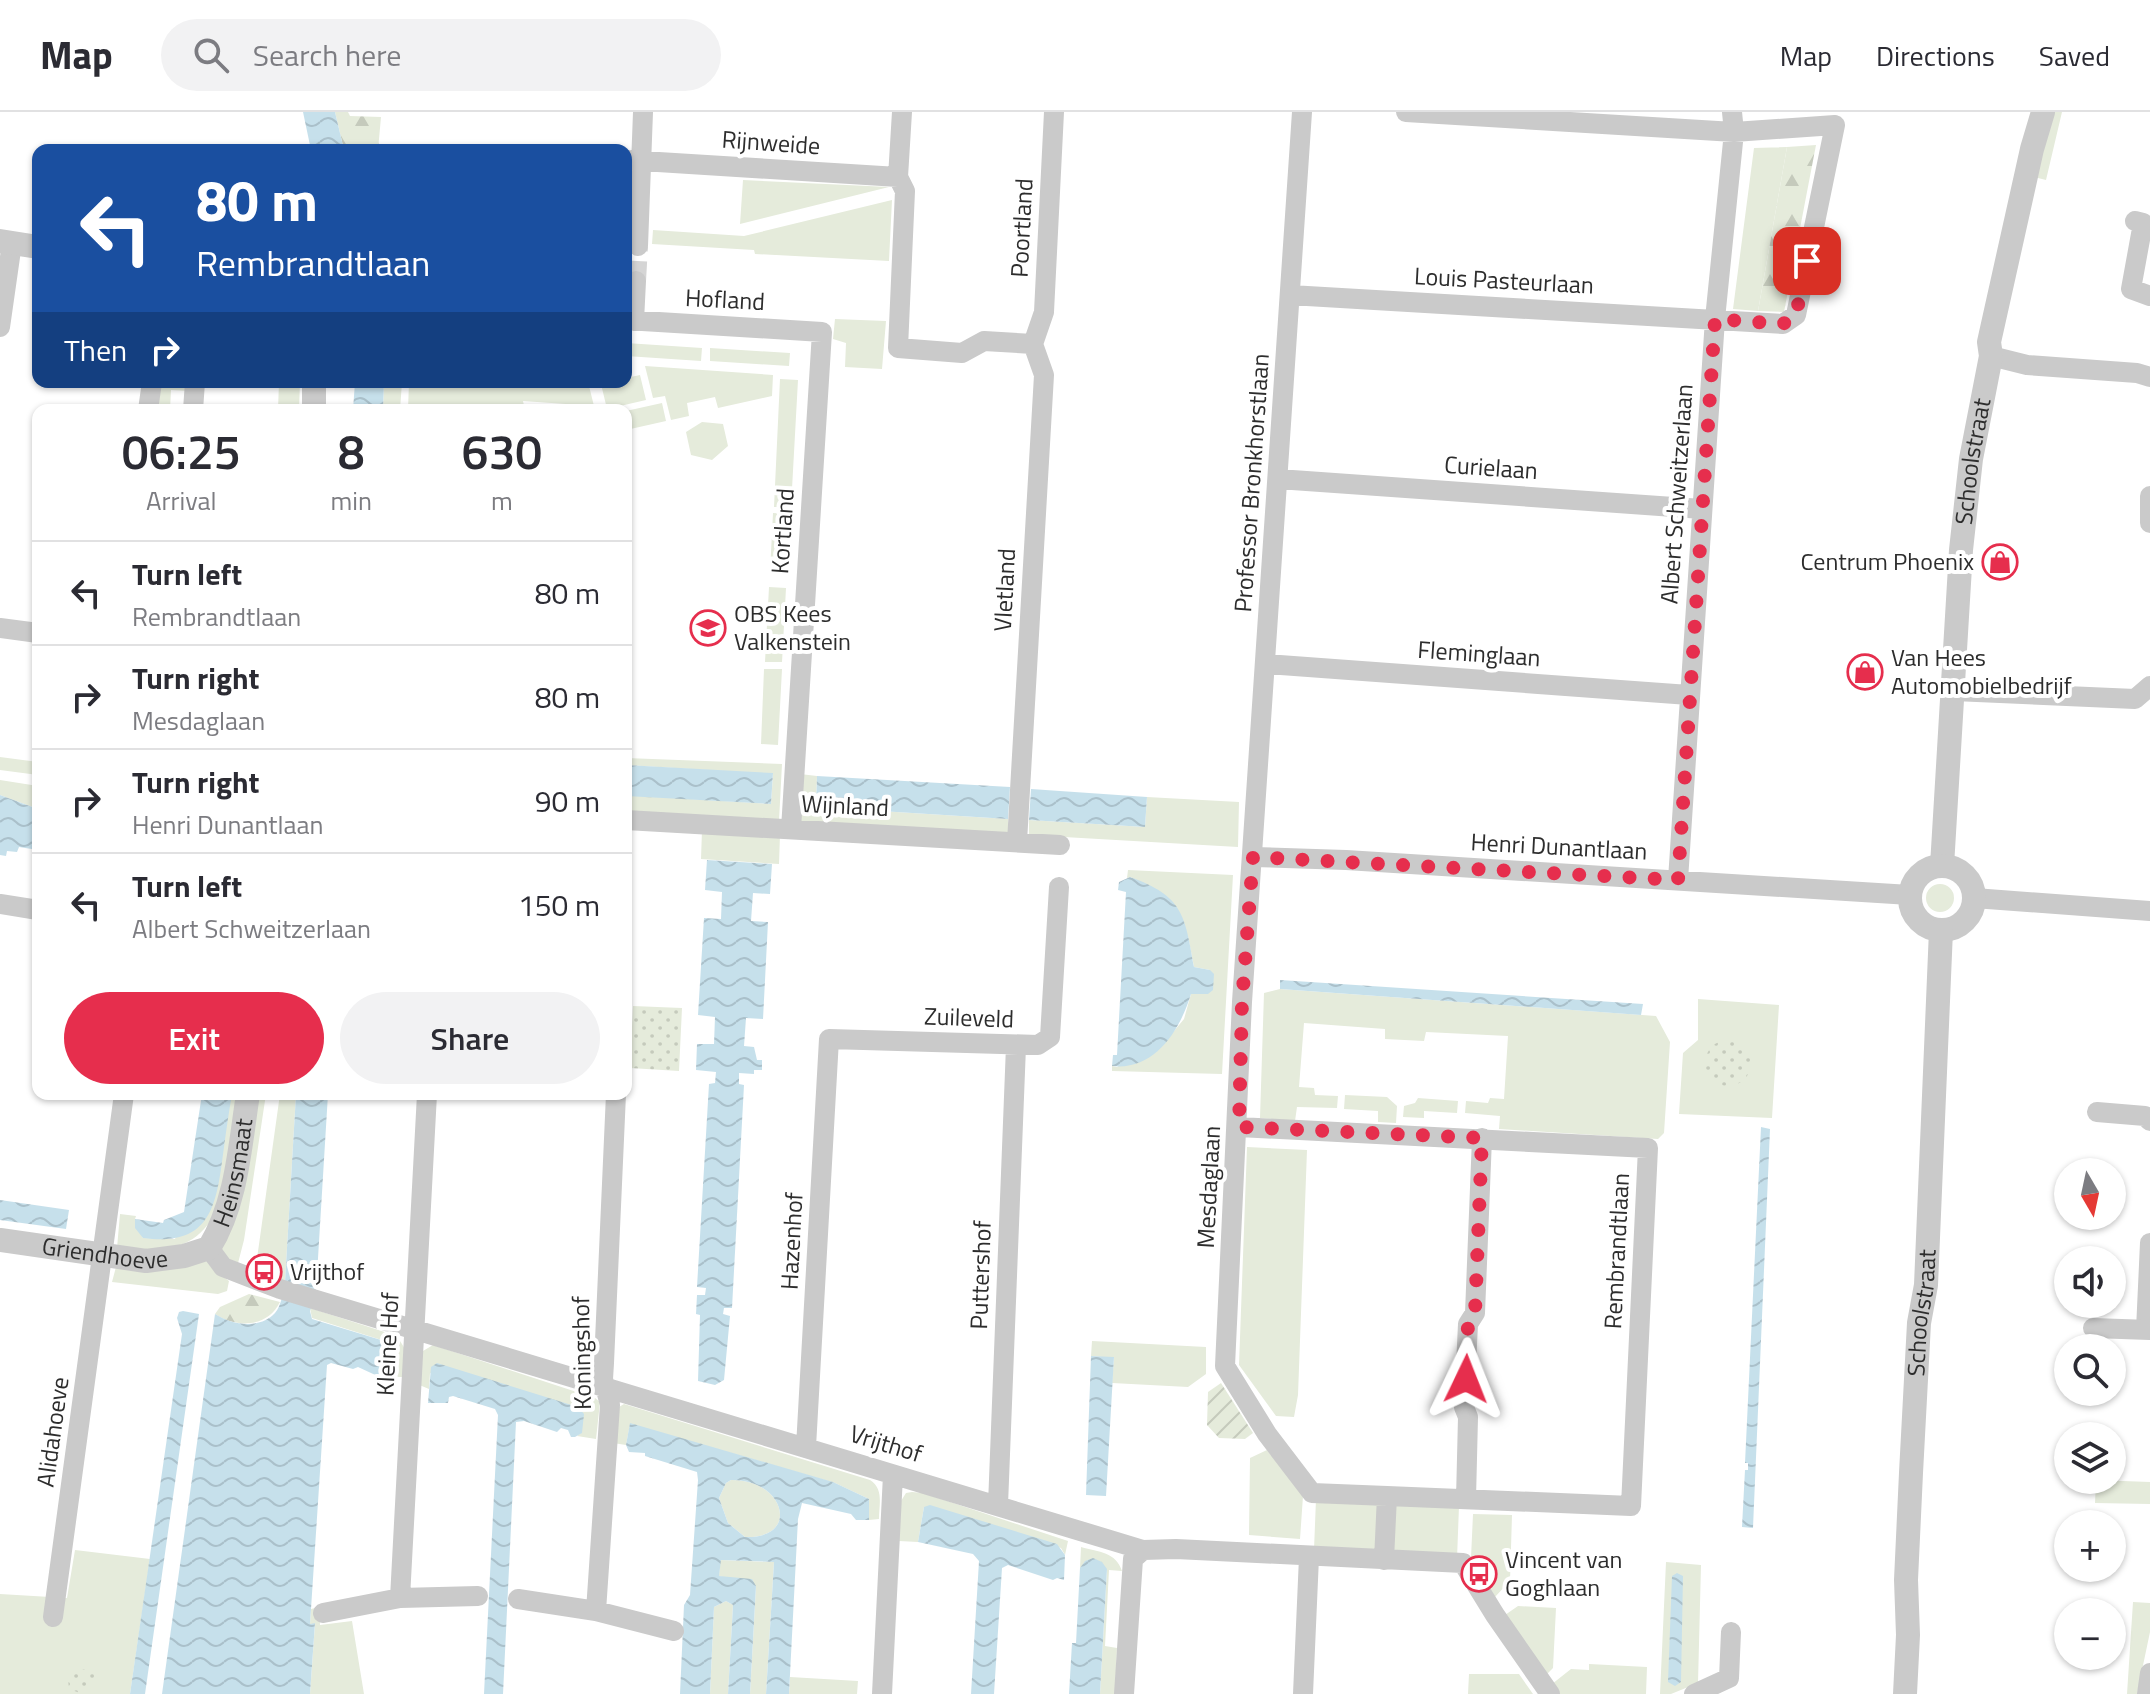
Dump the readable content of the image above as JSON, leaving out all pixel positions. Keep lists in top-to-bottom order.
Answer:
{
  "streets": {
    "street": [
      "Rijnweide",
      "Poortland",
      "Louis Pasteurlaan",
      "Hofland",
      "Schoolstraat",
      "Curielaan",
      "Professor Bronkhorstlaan",
      "Albert Schweitzerlaan",
      "Kortland",
      "Vletland",
      "Fleminglaan",
      "Wijnland",
      "Henri Dunantlaan",
      "Zuileveld",
      "Heinsmaat",
      "Mesdaglaan",
      "Hazenhof",
      "Griendhoeve",
      "Rembrandtlaan",
      "Puttershof",
      "Kleine Hof",
      "Koningshof",
      "Alidahoeve",
      "Vrijthof"
    ]
  },
  "crossings": [
    ["Poortland", "Vletland"],
    ["Louis Pasteurlaan", "Professor Bronkhorstlaan"],
    ["Louis Pasteurlaan", "Albert Schweitzerlaan"],
    ["Hofland", "Kortland"],
    ["Schoolstraat", "Henri Dunantlaan"],
    ["Curielaan", "Professor Bronkhorstlaan"],
    ["Curielaan", "Albert Schweitzerlaan"],
    ["Professor Bronkhorstlaan", "Fleminglaan"],
    ["Professor Bronkhorstlaan", "Henri Dunantlaan"],
    ["Professor Bronkhorstlaan", "Mesdaglaan"],
    ["Albert Schweitzerlaan", "Fleminglaan"],
    ["Albert Schweitzerlaan", "Henri Dunantlaan"],
    ["Kortland", "Wijnland"],
    ["Vletland", "Wijnland"],
    ["Henri Dunantlaan", "Mesdaglaan"],
    ["Zuileveld", "Hazenhof"],
    ["Zuileveld", "Puttershof"],
    ["Heinsmaat", "Griendhoeve"],
    ["Heinsmaat", "Vrijthof"],
    ["Mesdaglaan", "Rembrandtlaan"],
    ["Hazenhof", "Vrijthof"],
    ["Griendhoeve", "Alidahoeve"],
    ["Griendhoeve", "Vrijthof"],
    ["Puttershof", "Vrijthof"],
    ["Kleine Hof", "Vrijthof"],
    ["Koningshof", "Vrijthof"]
  ],
  "places": {
    "shop": ["Centrum Phoenix", "Van Hees Automobielbedrijf"],
    "school or university": ["OBS Kees Valkenstein"],
    "bus stop": ["Vrijthof", "Vincent van Goghlaan"]
  },
  "north": "bottom",
  "page": {
    "header": "Map",
    "search": "Search here",
    "nav": ["Map", "Directions", "Saved"],
    "turn": ["80 m", "Rembrandtlaan"],
    "then": "Then",
    "eta": [
      "06:25",
      "Arrival",
      "8",
      "min",
      "630",
      "m"
    ],
    "list": [
      {
        "name": "Turn left",
        "note": "Rembrandtlaan",
        "value": "80 m"
      },
      {
        "name": "Turn right",
        "note": "Mesdaglaan",
        "value": "80 m"
      },
      {
        "name": "Turn right",
        "note": "Henri Dunantlaan",
        "value": "90 m"
      },
      {
        "name": "Turn left",
        "note": "Albert Schweitzerlaan",
        "value": "150 m"
      }
    ],
    "buttons": ["Exit", "Share"],
    "map_buttons": ["+", "−"]
  }
}
